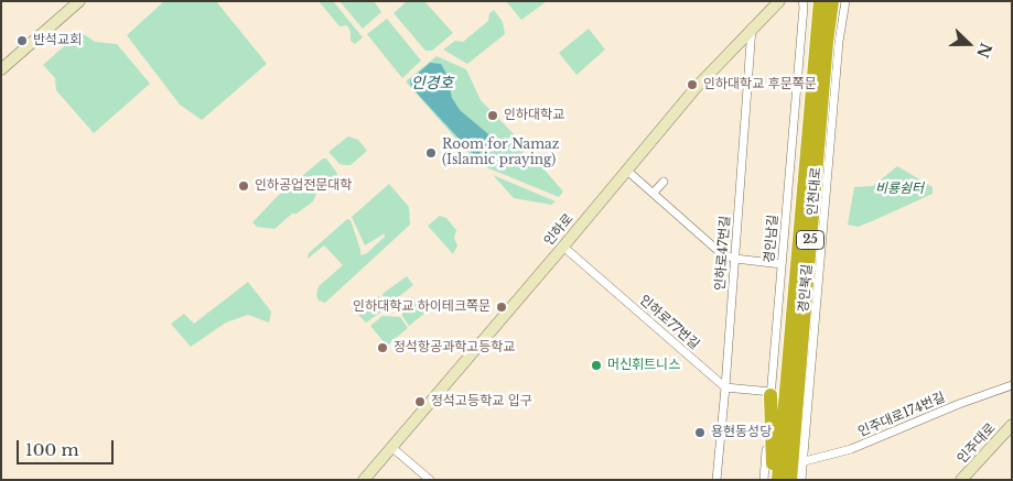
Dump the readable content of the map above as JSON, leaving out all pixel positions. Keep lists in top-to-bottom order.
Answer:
{
  "streets": {
    "highway": ["인천대로", "25"],
    "main road": ["인하로", "인주대로"],
    "street": [
      "경인남길",
      "인하로47번길",
      "경인북길",
      "인하로77번길",
      "인주대로174번길"
    ]
  },
  "crossings": [
    ["인하로", "인하로47번길"],
    ["인하로", "인하로77번길"],
    ["인하로47번길", "인하로77번길"],
    ["경인북길", "인주대로174번길"]
  ],
  "water": ["인경호"],
  "parks": ["비룡쉼터"],
  "places": [
    "반석교회",
    "인하대학교 후문쪽문",
    "인하대학교",
    "Room for Namaz (Islamic praying)",
    "인하공업전문대학",
    "인하대학교 하이테크쪽문",
    "정석항공과학고등학교",
    "머신휘트니스",
    "정석고등학교 입구",
    "용현동성당"
  ],
  "scale_bar": "100 m",
  "north": "right"
}
